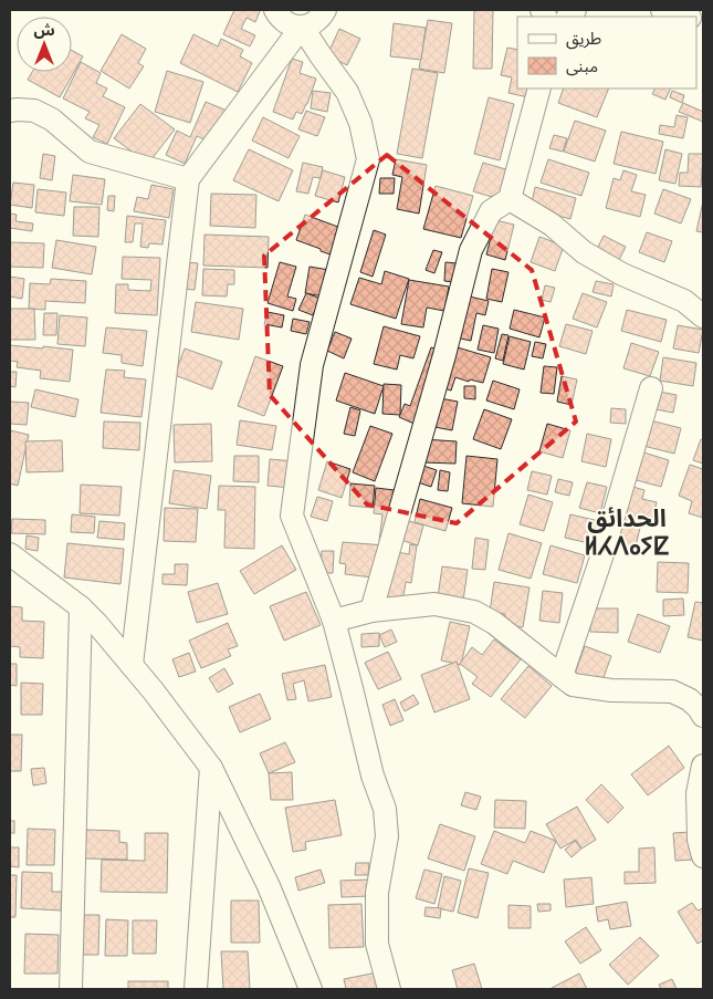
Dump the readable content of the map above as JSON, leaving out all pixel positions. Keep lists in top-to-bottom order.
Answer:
{
  "districts": ["الحدائق ⵍⵃⴷⴰⵢⵇ"],
  "legend": ["طريق", "مبنى"],
  "north": "top"
}
